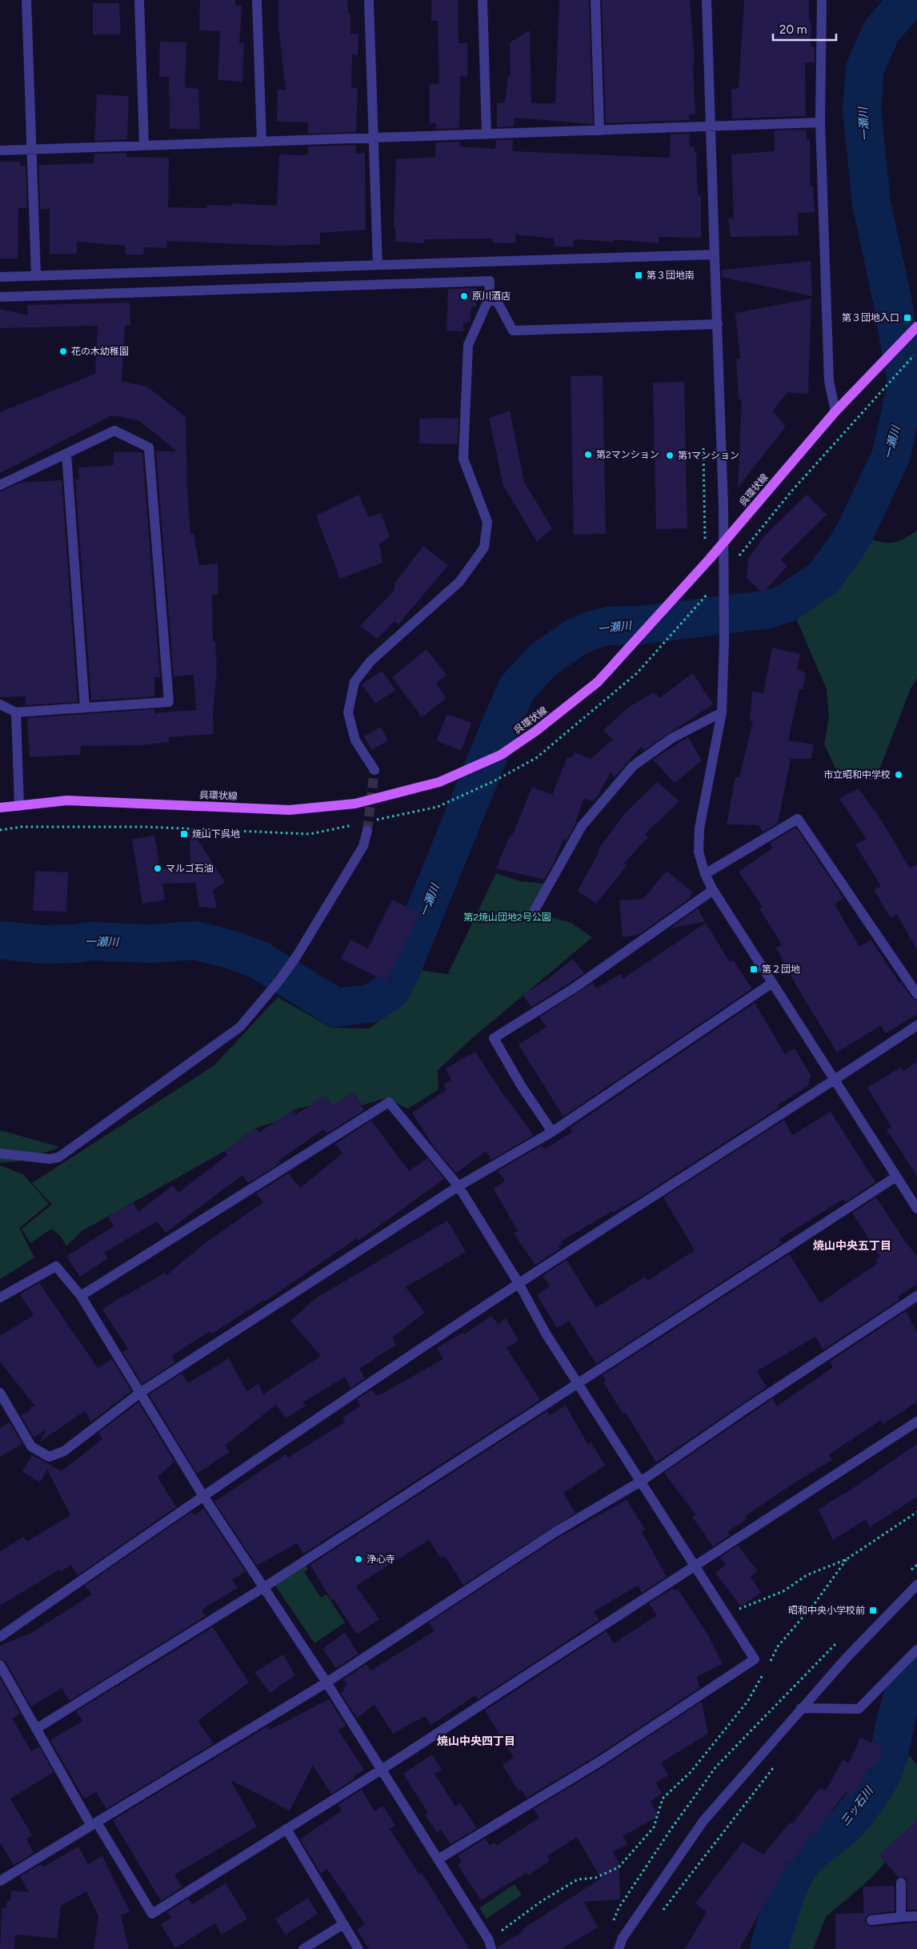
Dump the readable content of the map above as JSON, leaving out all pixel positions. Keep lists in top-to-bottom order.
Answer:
{
  "streets": {
    "main road": ["呉環状線"]
  },
  "districts": ["焼山中央五丁目", "焼山中央四丁目"],
  "water": ["一瀬川", "三ッ石川"],
  "parks": ["第2焼山団地2号公園"],
  "places": {
    "transit": [
      "第３団地南",
      "第３団地入口",
      "焼山下呉地",
      "第２団地",
      "昭和中央小学校前"
    ],
    "other": [
      "原川酒店",
      "花の木幼稚園",
      "第2マンション",
      "第1マンション",
      "市立昭和中学校",
      "マルゴ石油",
      "浄心寺"
    ]
  },
  "scale_bar": "20 m"
}
